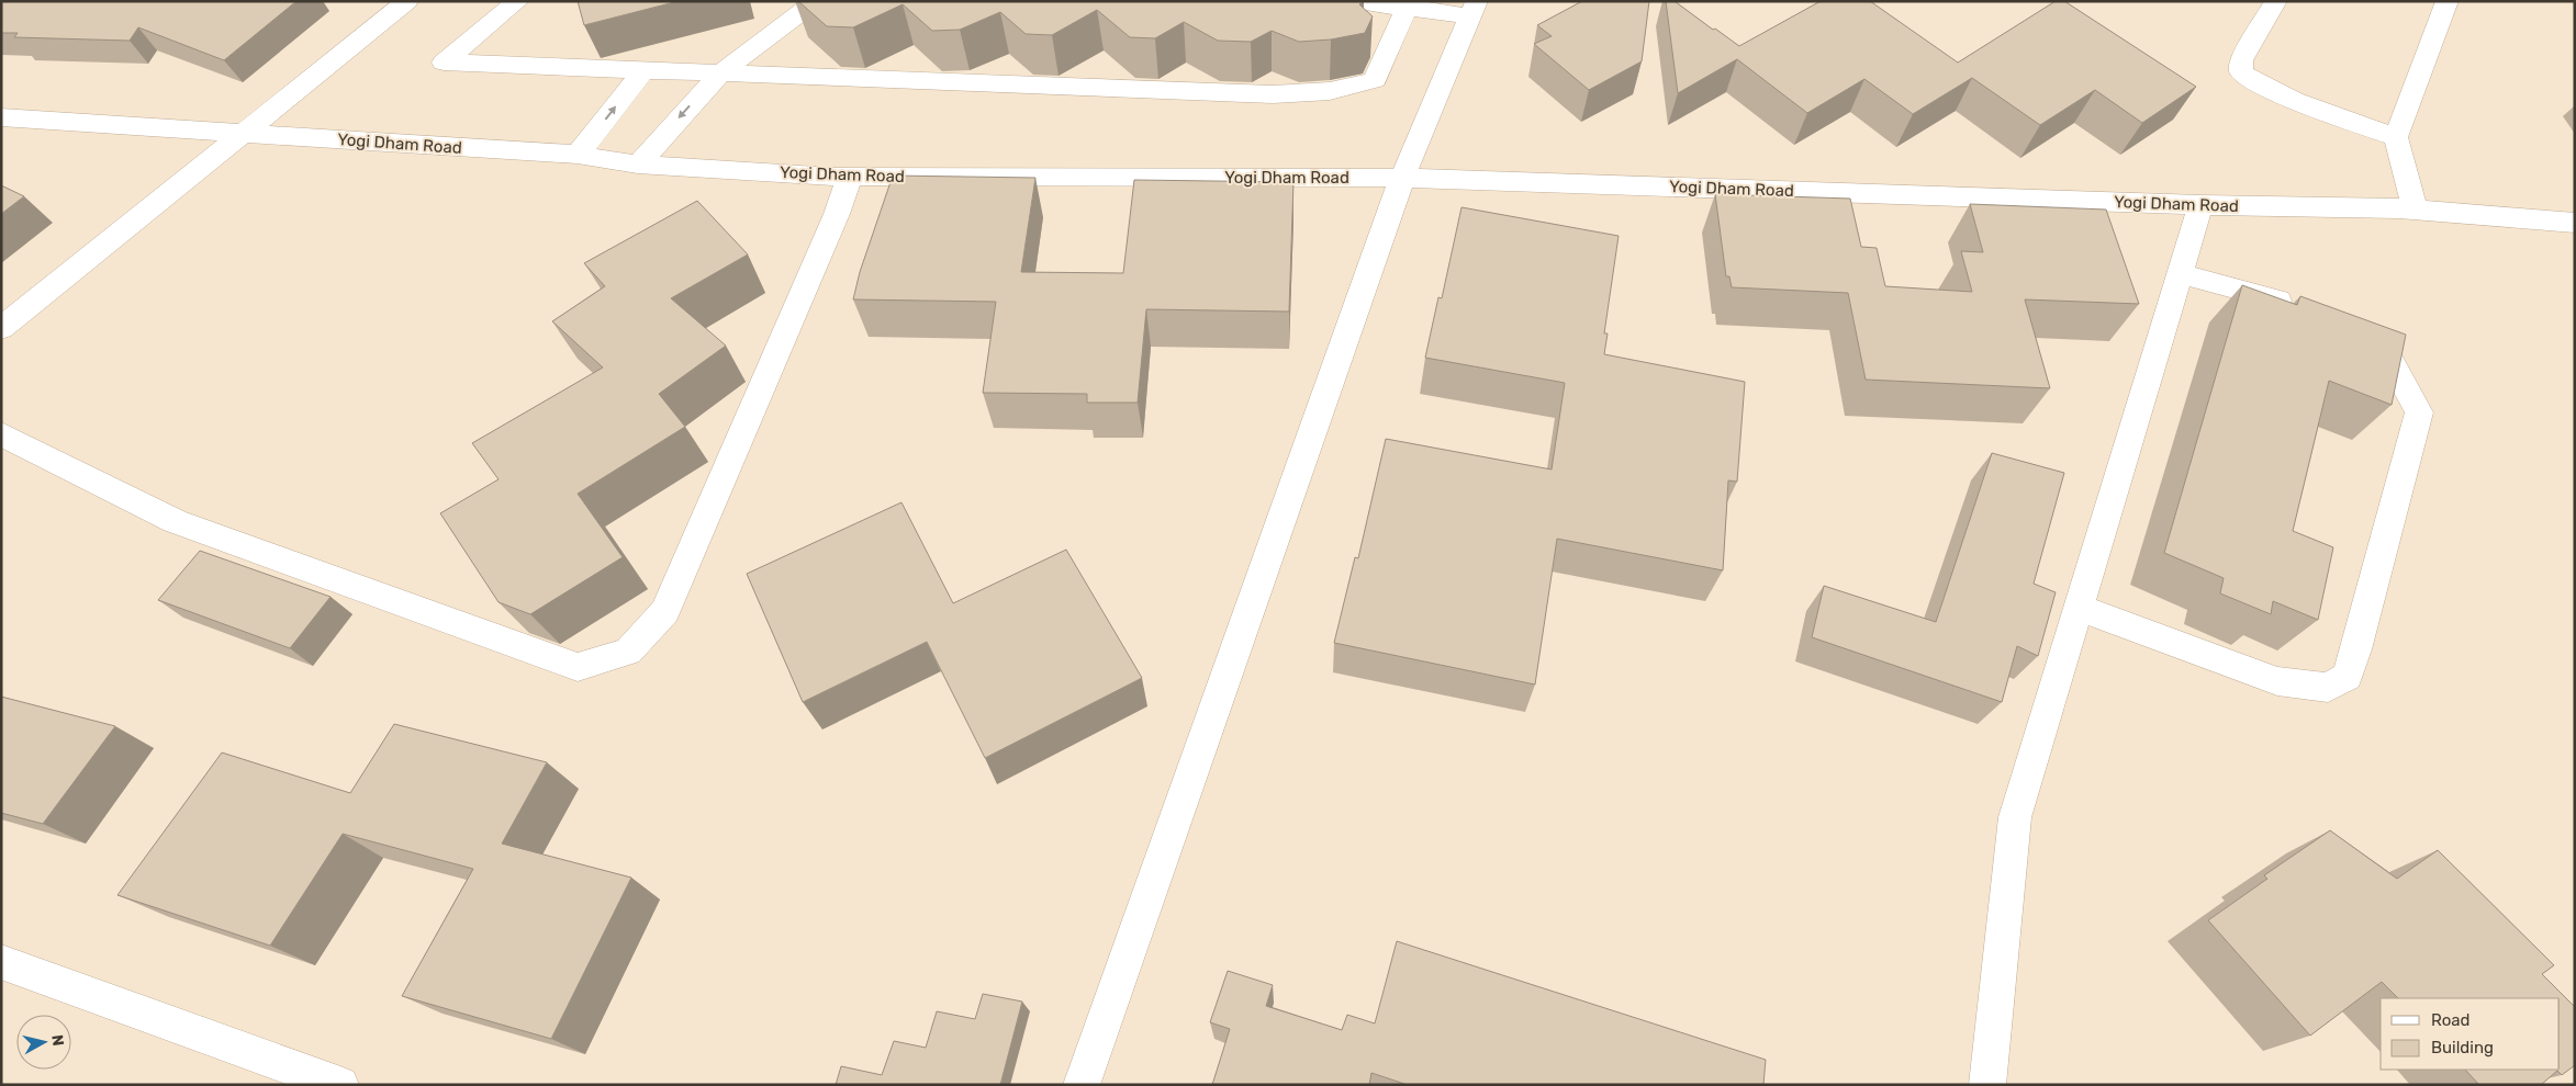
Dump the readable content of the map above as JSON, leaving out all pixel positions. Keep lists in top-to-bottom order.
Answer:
{
  "streets": {
    "street": ["Yogi Dham Road"]
  },
  "legend": ["Road", "Building"],
  "north": "right"
}
